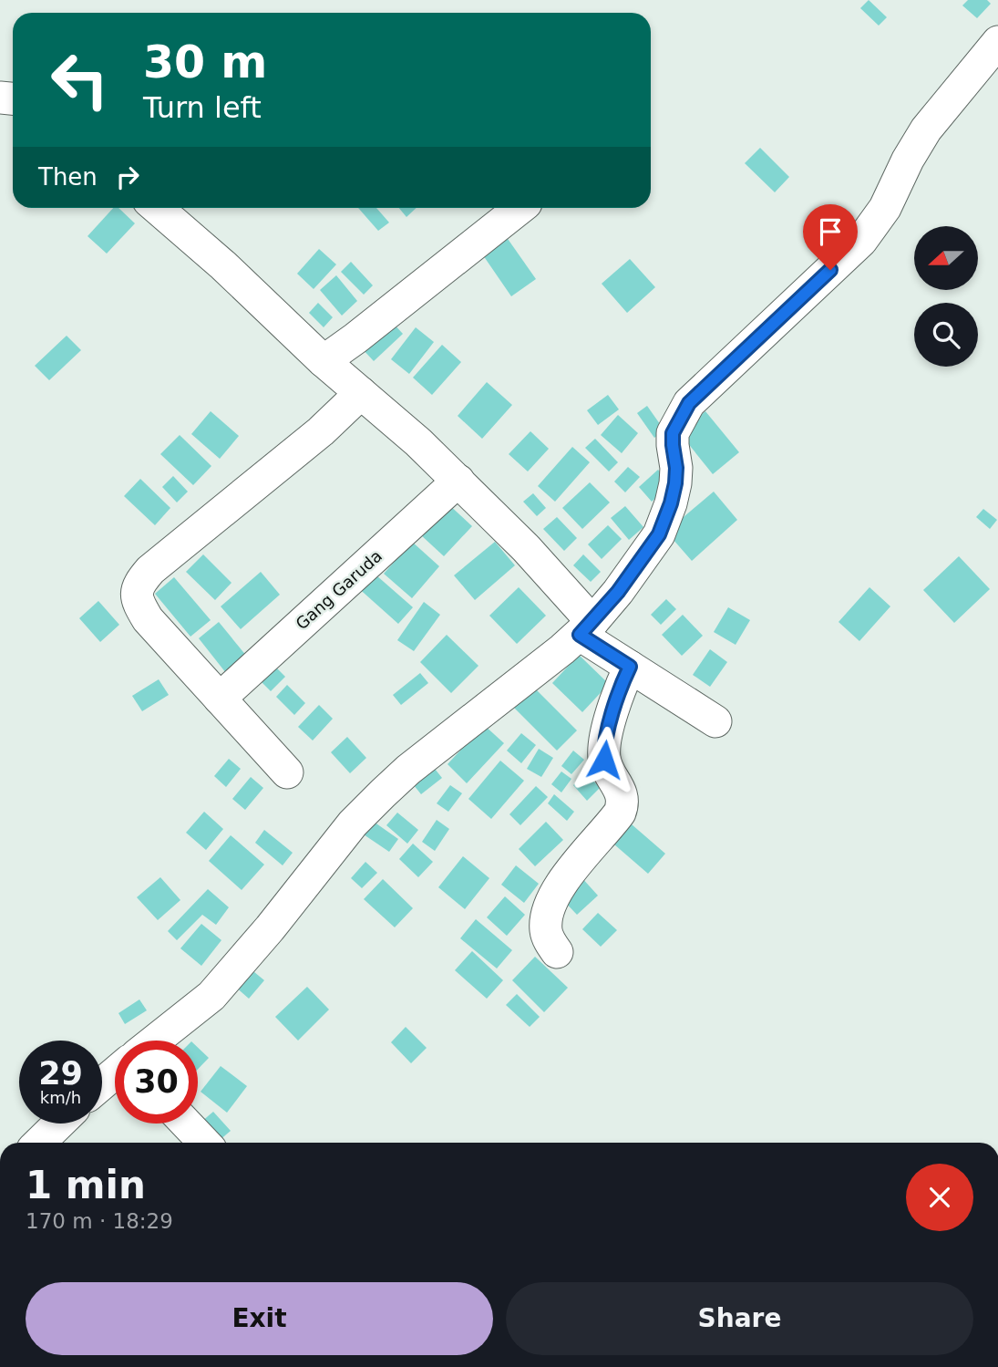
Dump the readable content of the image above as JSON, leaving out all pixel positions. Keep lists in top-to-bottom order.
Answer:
{
  "streets": {
    "street": ["Gang Garuda"]
  },
  "north": "left",
  "page": {
    "turn": ["30 m", "Turn left"],
    "then": "Then",
    "speed": "29 km/h",
    "limit": "30",
    "heading": ["1 min", "170 m · 18:29"],
    "buttons": ["Exit", "Share"]
  }
}
